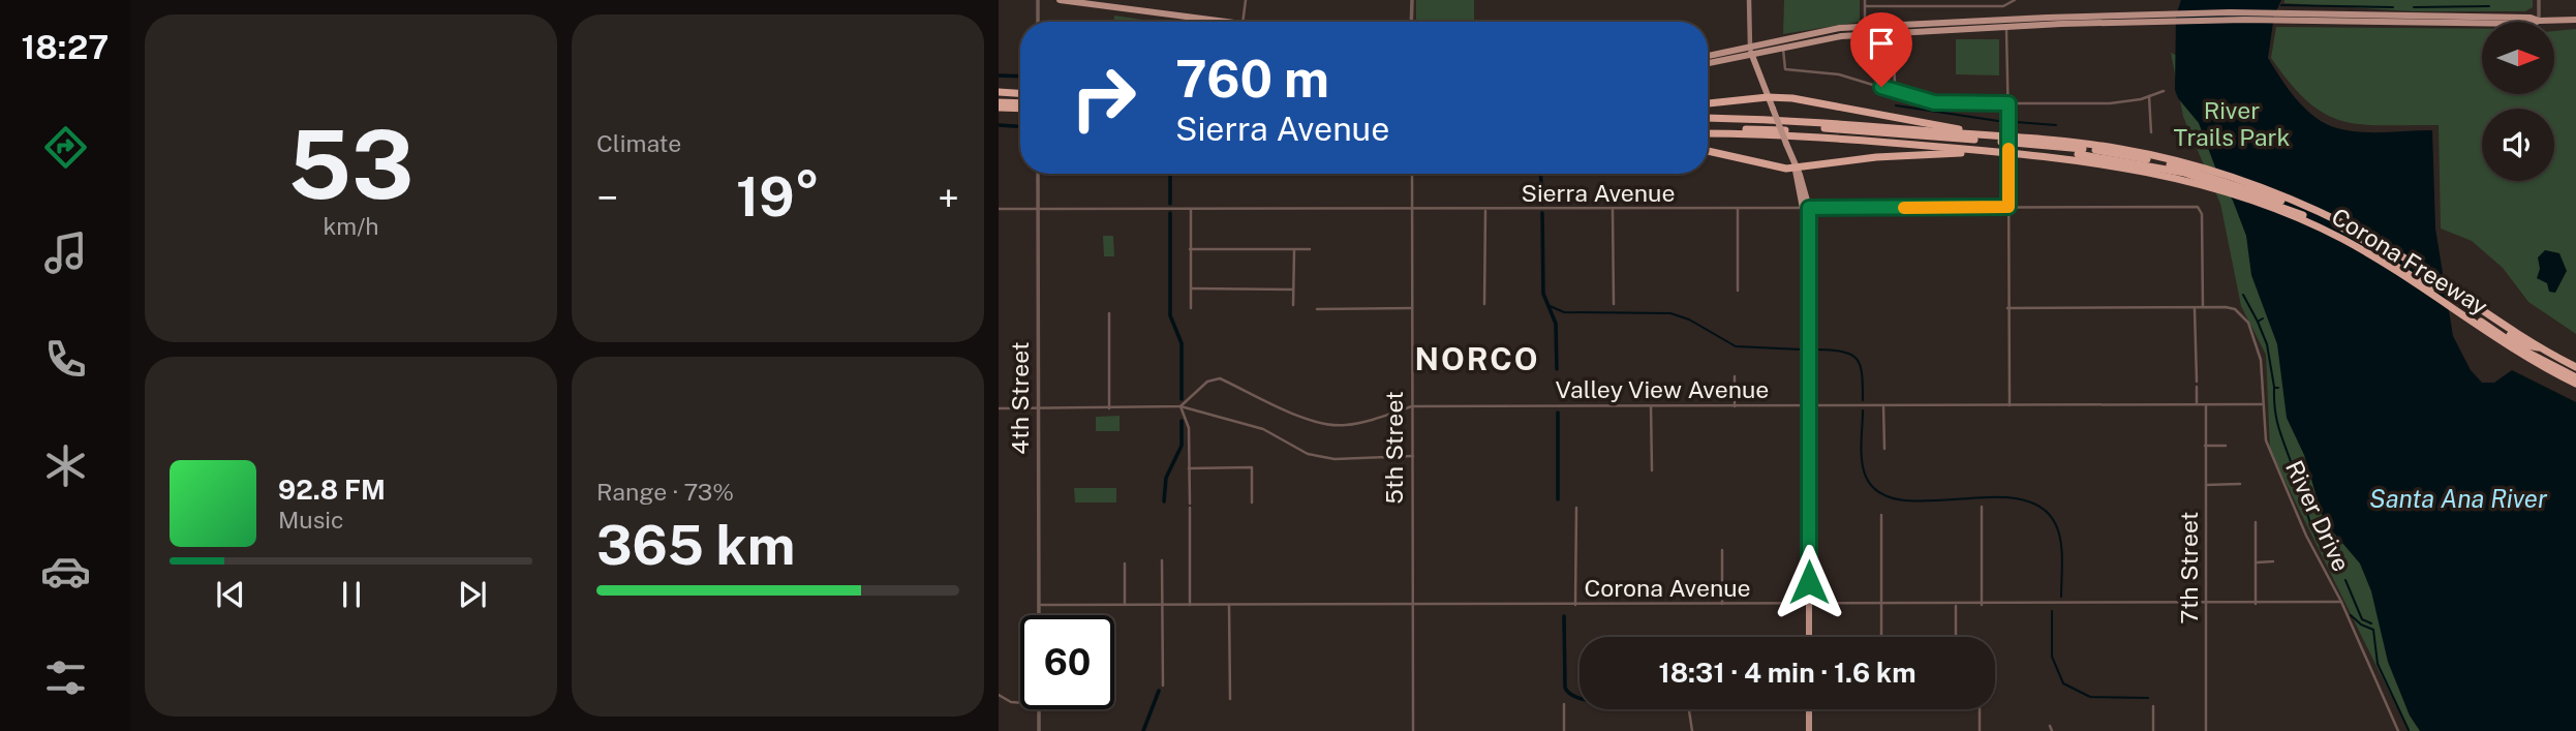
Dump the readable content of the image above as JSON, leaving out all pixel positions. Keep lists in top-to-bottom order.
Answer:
{
  "streets": {
    "highway": ["Corona Freeway"],
    "street": [
      "Sierra Avenue",
      "Valley View Avenue",
      "4th Street",
      "5th Street",
      "River Drive",
      "7th Street",
      "Corona Avenue"
    ]
  },
  "crossings": [
    ["Sierra Avenue", "4th Street"],
    ["Sierra Avenue", "5th Street"],
    ["Sierra Avenue", "River Drive"],
    ["Valley View Avenue", "5th Street"],
    ["Valley View Avenue", "River Drive"],
    ["Valley View Avenue", "7th Street"],
    ["4th Street", "Corona Avenue"],
    ["5th Street", "Corona Avenue"],
    ["River Drive", "Corona Avenue"],
    ["7th Street", "Corona Avenue"]
  ],
  "districts": ["NORCO"],
  "water": ["Santa Ana River"],
  "parks": ["River Trails Park"],
  "north": "right",
  "page": {
    "tabs": "18:27",
    "tile": [
      ["53", "km/h"],
      "Climate",
      ["Range · 73%", "365 km"]
    ],
    "turn": ["760 m", "Sierra Avenue"],
    "heat": ["−", "19°", "+"],
    "song": ["92.8 FM", "Music"],
    "limit": "60",
    "trip": "18:31 · 4 min · 1.6 km"
  }
}
